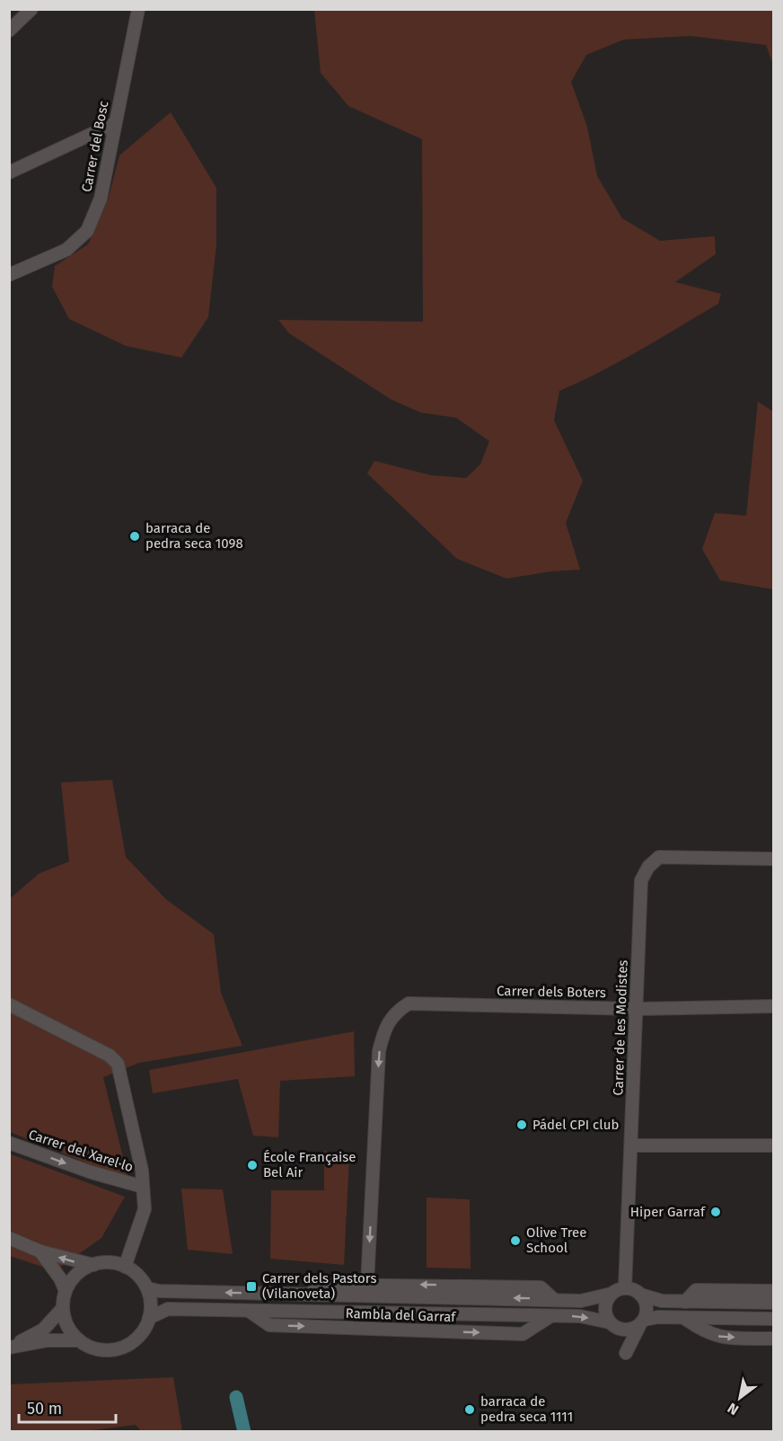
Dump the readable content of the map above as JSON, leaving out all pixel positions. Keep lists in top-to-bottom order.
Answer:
{
  "streets": {
    "street": [
      "Carrer del Bosc",
      "Carrer dels Boters",
      "Carrer de les Modistes",
      "Carrer del Xarel·lo",
      "Rambla del Garraf"
    ]
  },
  "crossings": [
    ["Carrer dels Boters", "Carrer de les Modistes"],
    ["Carrer dels Boters", "Rambla del Garraf"],
    ["Carrer de les Modistes", "Rambla del Garraf"]
  ],
  "places": {
    "other": [
      "barraca de pedra seca 1098",
      "Pádel CPI club",
      "École Française Bel Air",
      "Hiper Garraf",
      "Olive Tree School",
      "barraca de pedra seca 1111"
    ],
    "transit": ["Carrer dels Pastors (Vilanoveta)"]
  },
  "scale_bar": "50 m",
  "north": "bottom left"
}
